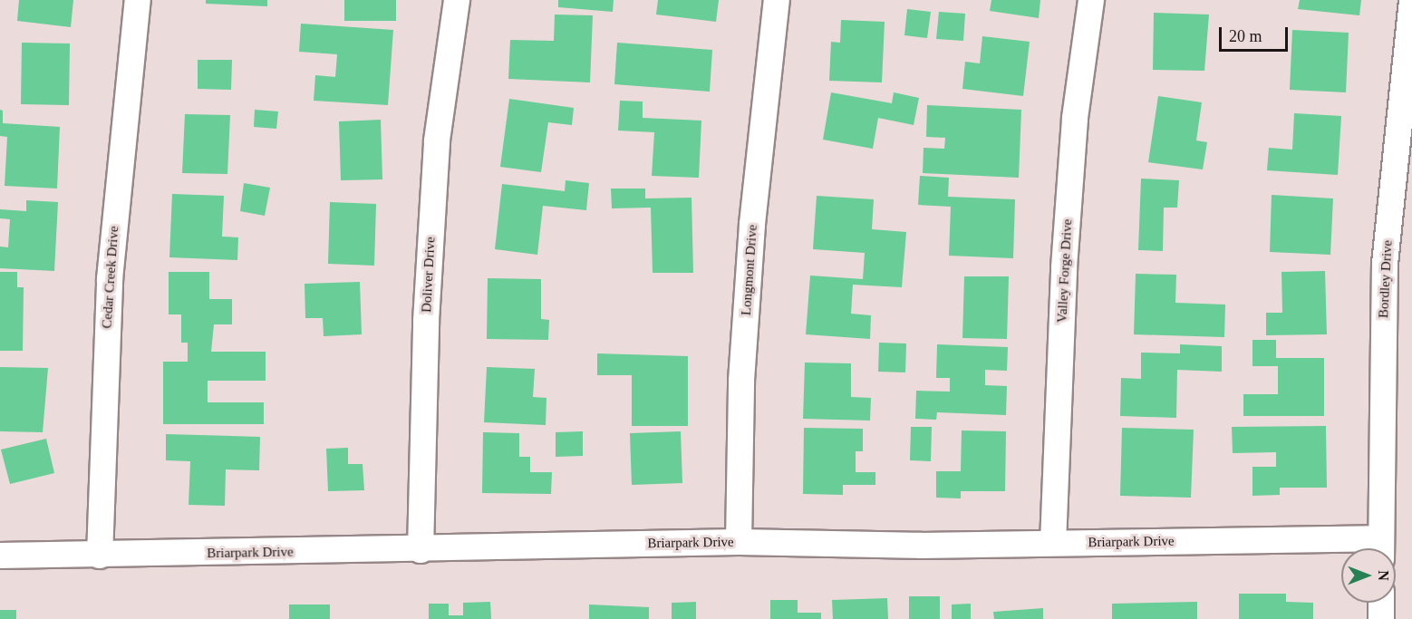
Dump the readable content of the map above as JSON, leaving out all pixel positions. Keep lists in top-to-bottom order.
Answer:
{
  "streets": {
    "street": [
      "Longmont Drive",
      "Valley Forge Drive",
      "Doliver Drive",
      "Cedar Creek Drive",
      "Bordley Drive",
      "Briarpark Drive"
    ]
  },
  "crossings": [
    ["Longmont Drive", "Briarpark Drive"],
    ["Valley Forge Drive", "Briarpark Drive"],
    ["Doliver Drive", "Briarpark Drive"],
    ["Cedar Creek Drive", "Briarpark Drive"],
    ["Bordley Drive", "Briarpark Drive"]
  ],
  "scale_bar": "20 m",
  "north": "right"
}
